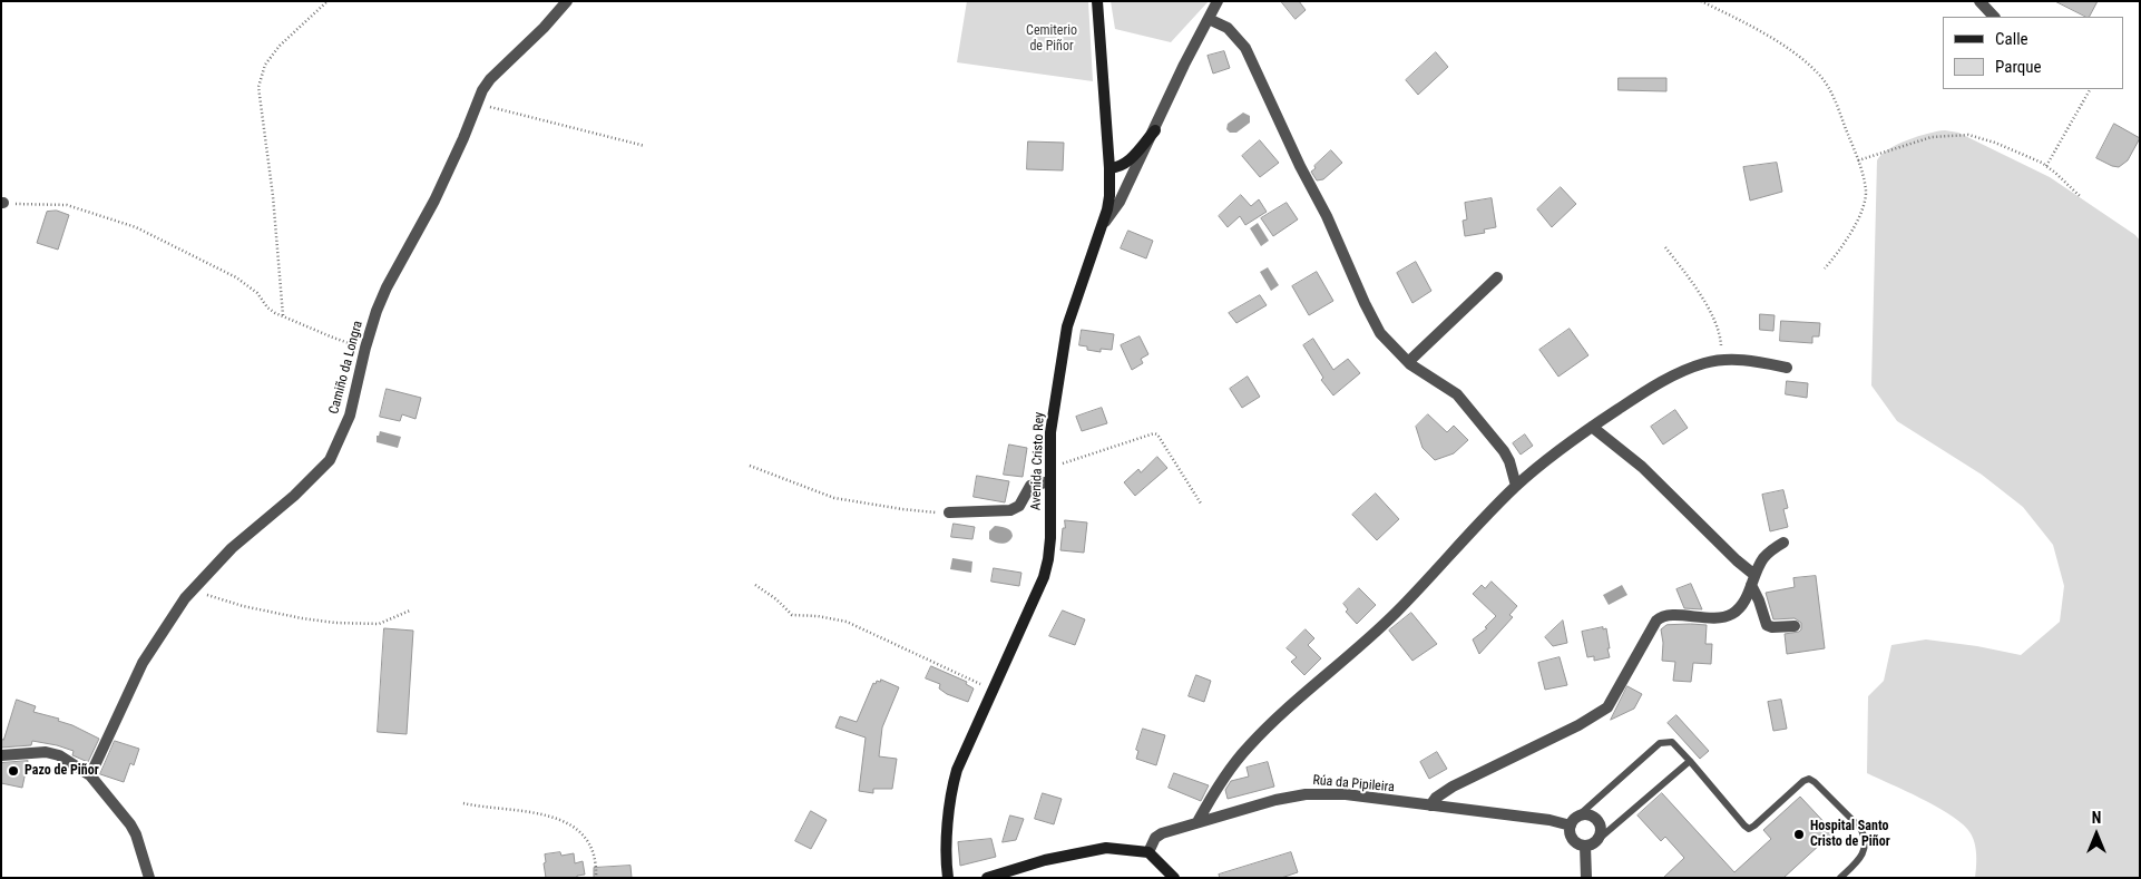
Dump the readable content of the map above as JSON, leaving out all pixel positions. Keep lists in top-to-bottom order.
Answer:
{
  "streets": {
    "street": ["Camiño da Longra", "Avenida Cristo Rey", "Rúa da Pipileira"]
  },
  "parks": ["Cemiterio de Piñor"],
  "places": ["Pazo de Piñor", "Hospital Santo Cristo de Piñor"],
  "legend": ["Calle", "Parque"],
  "north": "top"
}
